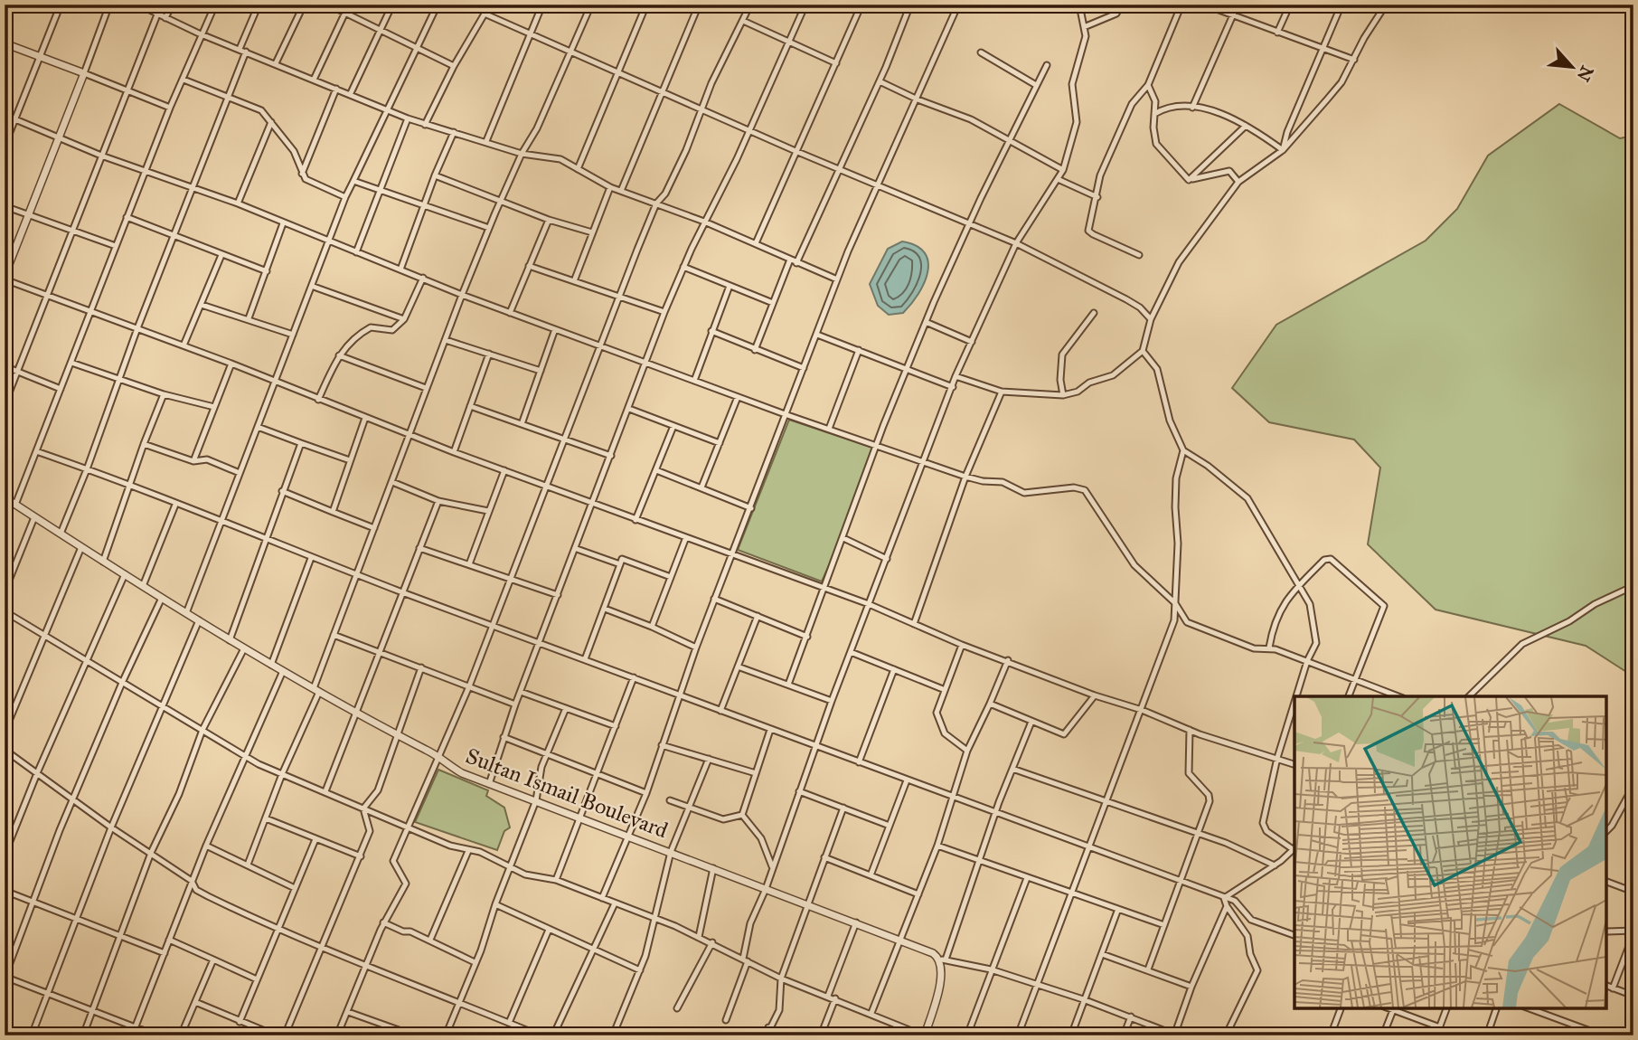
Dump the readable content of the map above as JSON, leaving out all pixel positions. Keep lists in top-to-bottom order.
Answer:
{
  "streets": {
    "street": ["Sultan Ismail Boulevard"]
  },
  "north": "bottom right"
}
